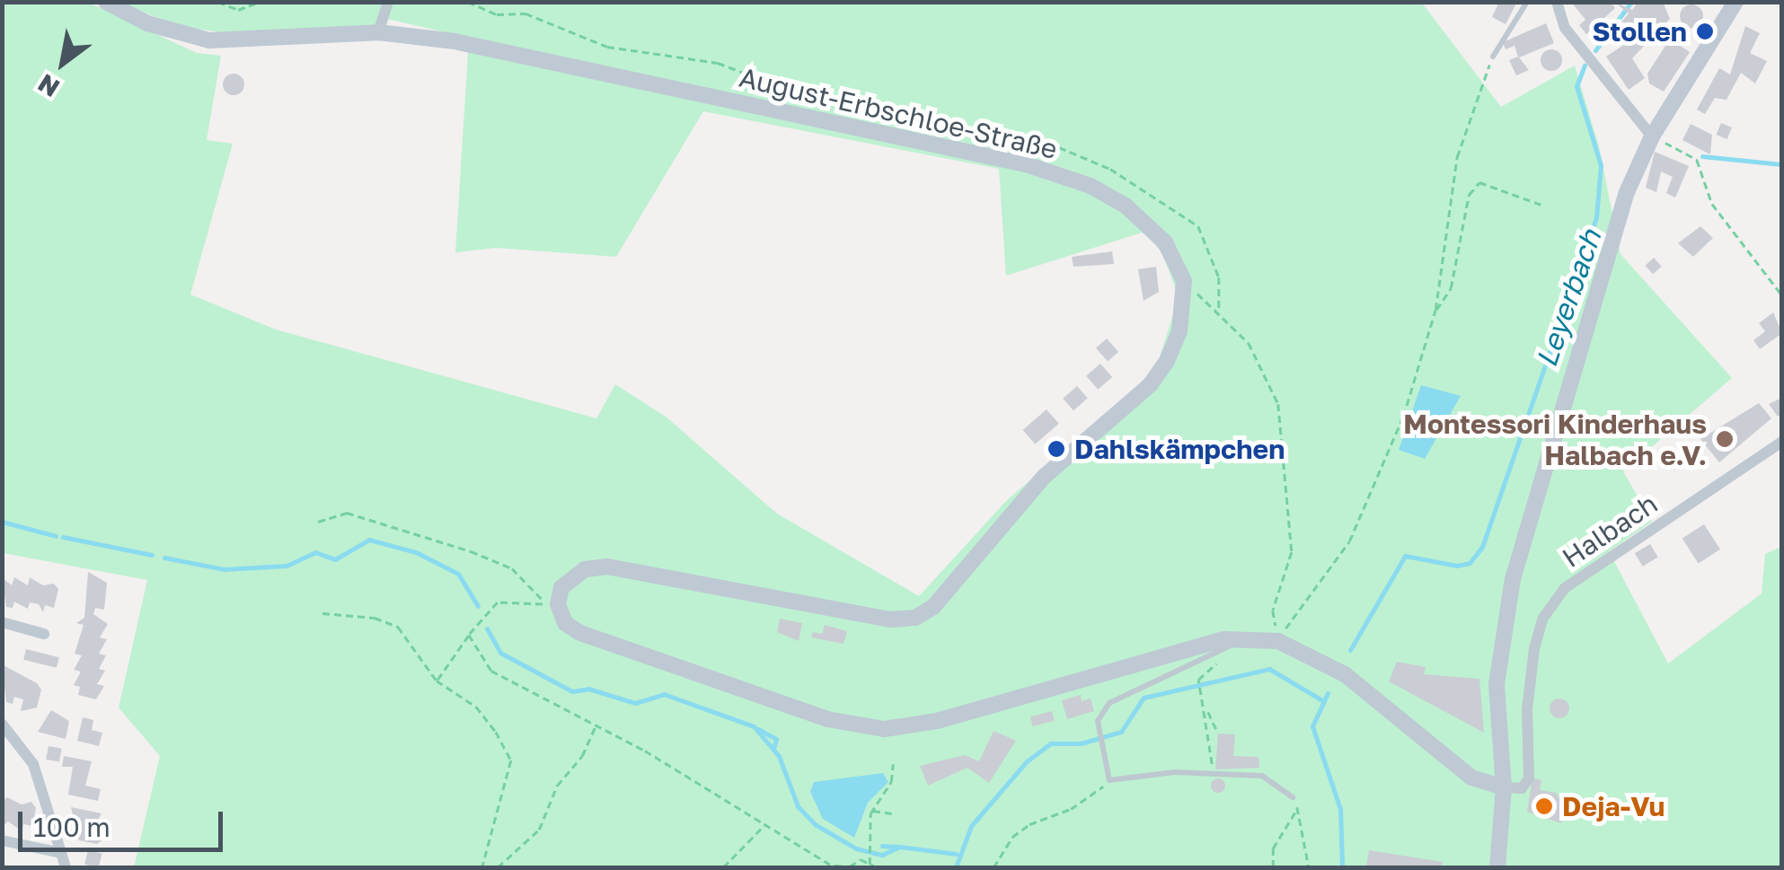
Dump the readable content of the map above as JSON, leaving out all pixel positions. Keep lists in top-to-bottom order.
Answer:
{
  "streets": {
    "main road": ["August-Erbschloe-Straße"],
    "street": ["Halbach"]
  },
  "water": ["Leyerbach"],
  "places": [
    "Stollen",
    "Montessori Kinderhaus Halbach e.V.",
    "Dahlskämpchen",
    "Deja-Vu"
  ],
  "scale_bar": "100 m",
  "north": "bottom left"
}
